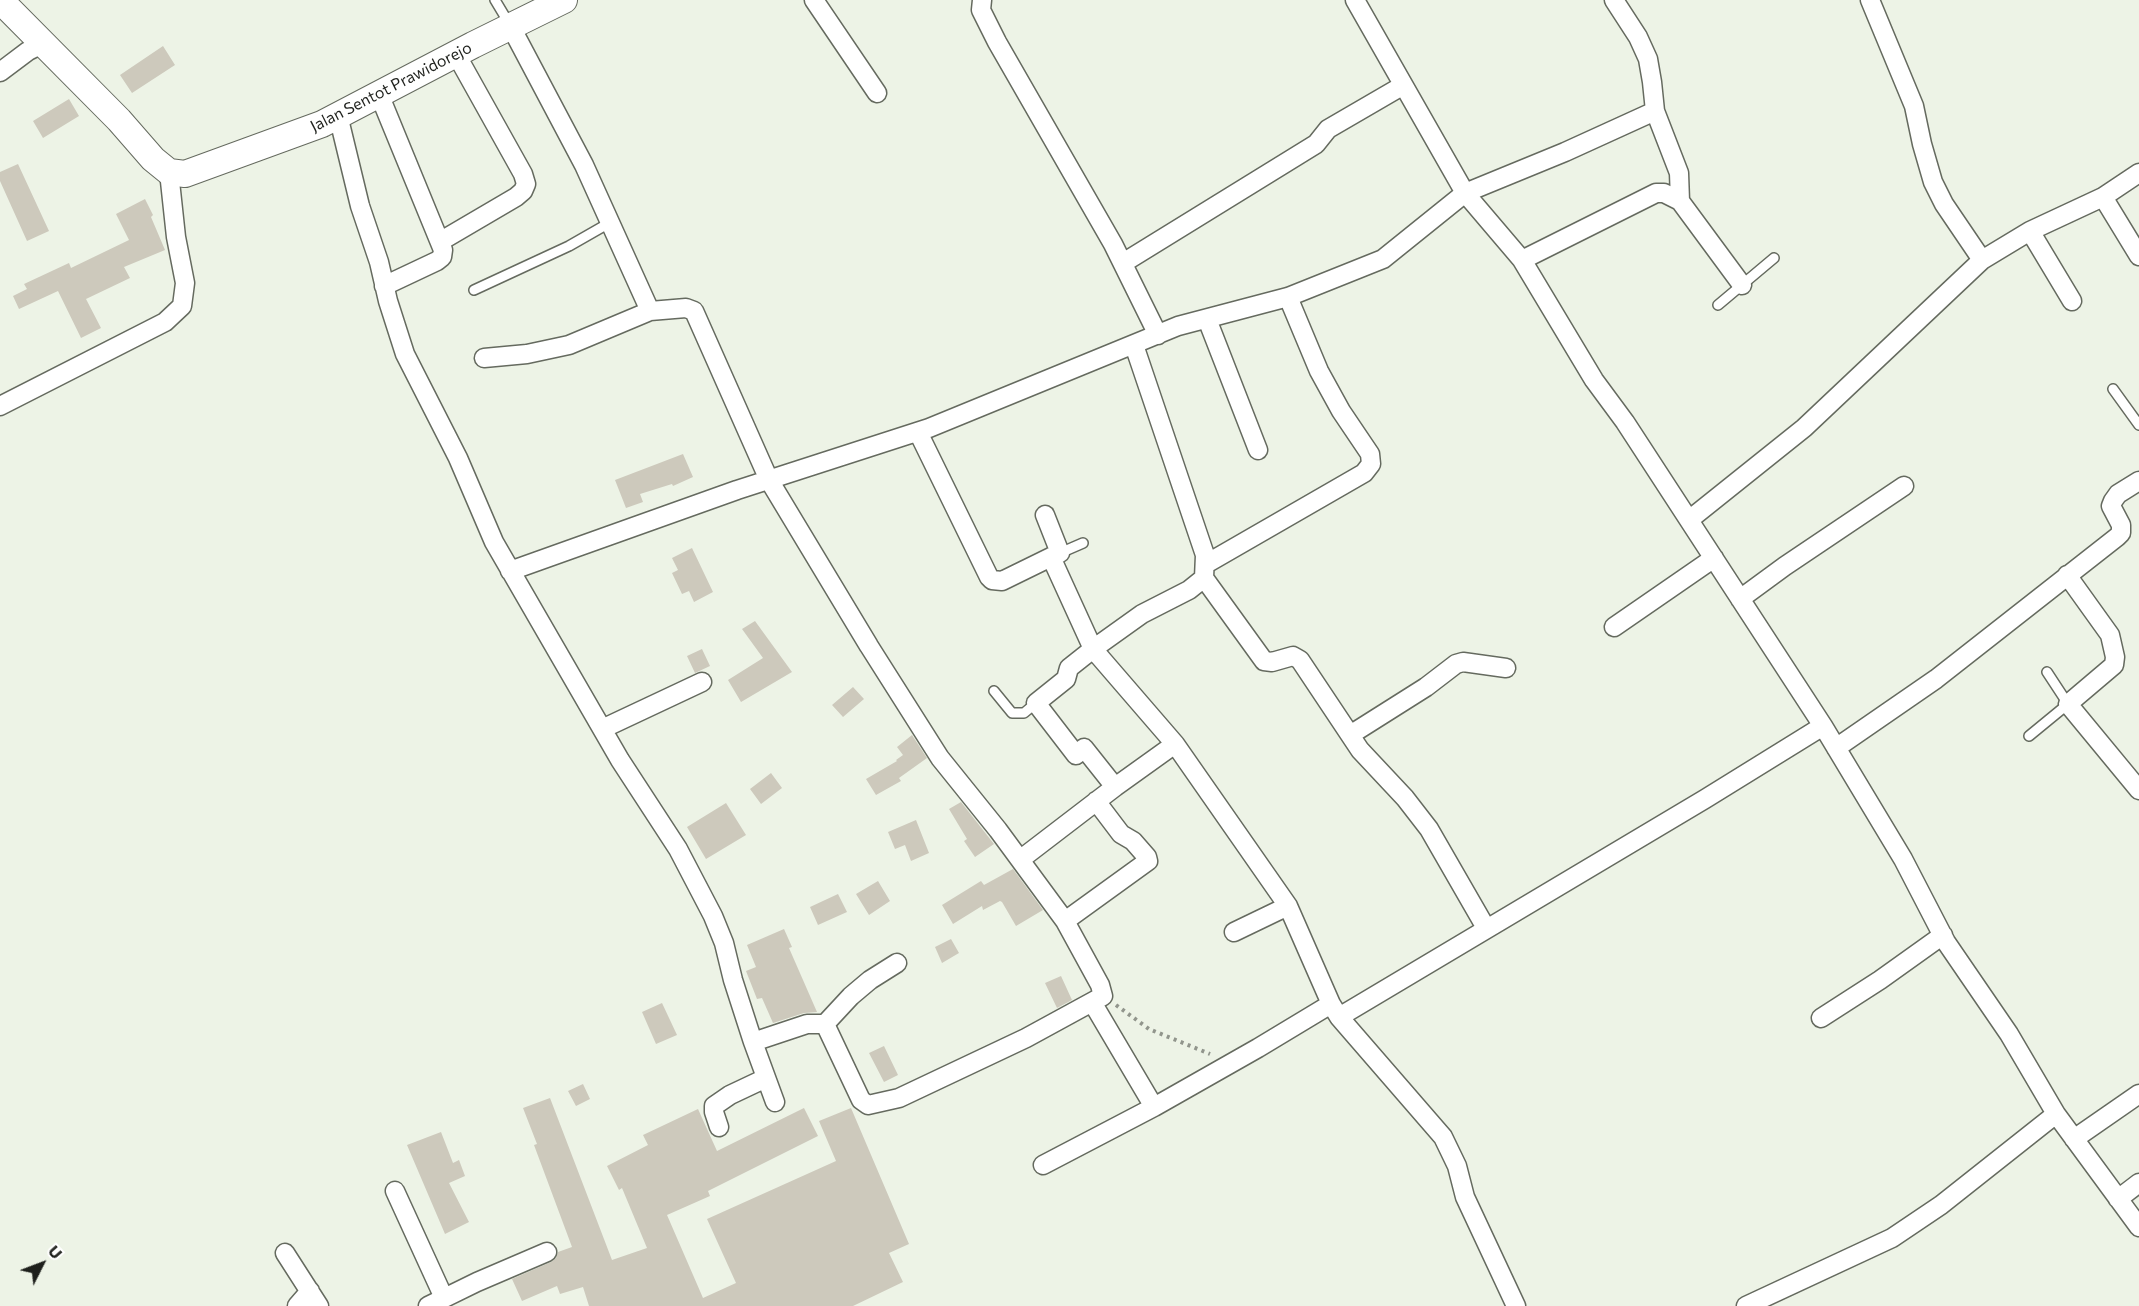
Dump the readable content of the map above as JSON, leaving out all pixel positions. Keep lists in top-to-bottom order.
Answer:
{
  "streets": {
    "main road": ["Jalan Sentot Prawidorejo"]
  },
  "north": "top right"
}
